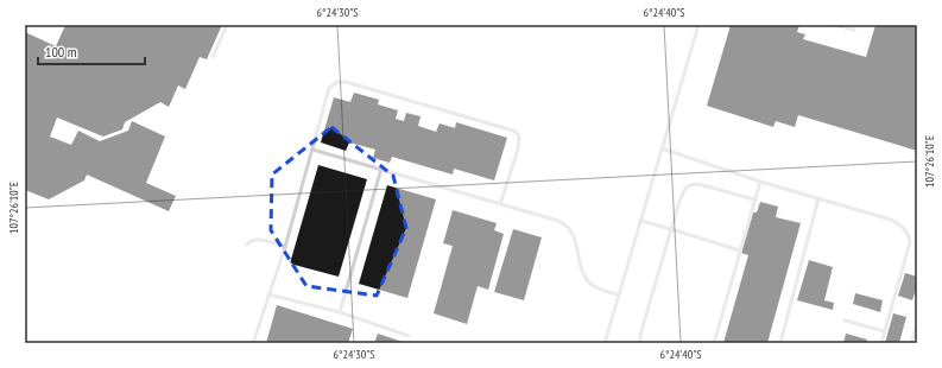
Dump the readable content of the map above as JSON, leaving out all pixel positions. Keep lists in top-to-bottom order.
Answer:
{
  "scale_bar": "100 m",
  "coordinates": ["6°24'30\"S", "6°24'40\"S", "107°26'10\"E"]
}
